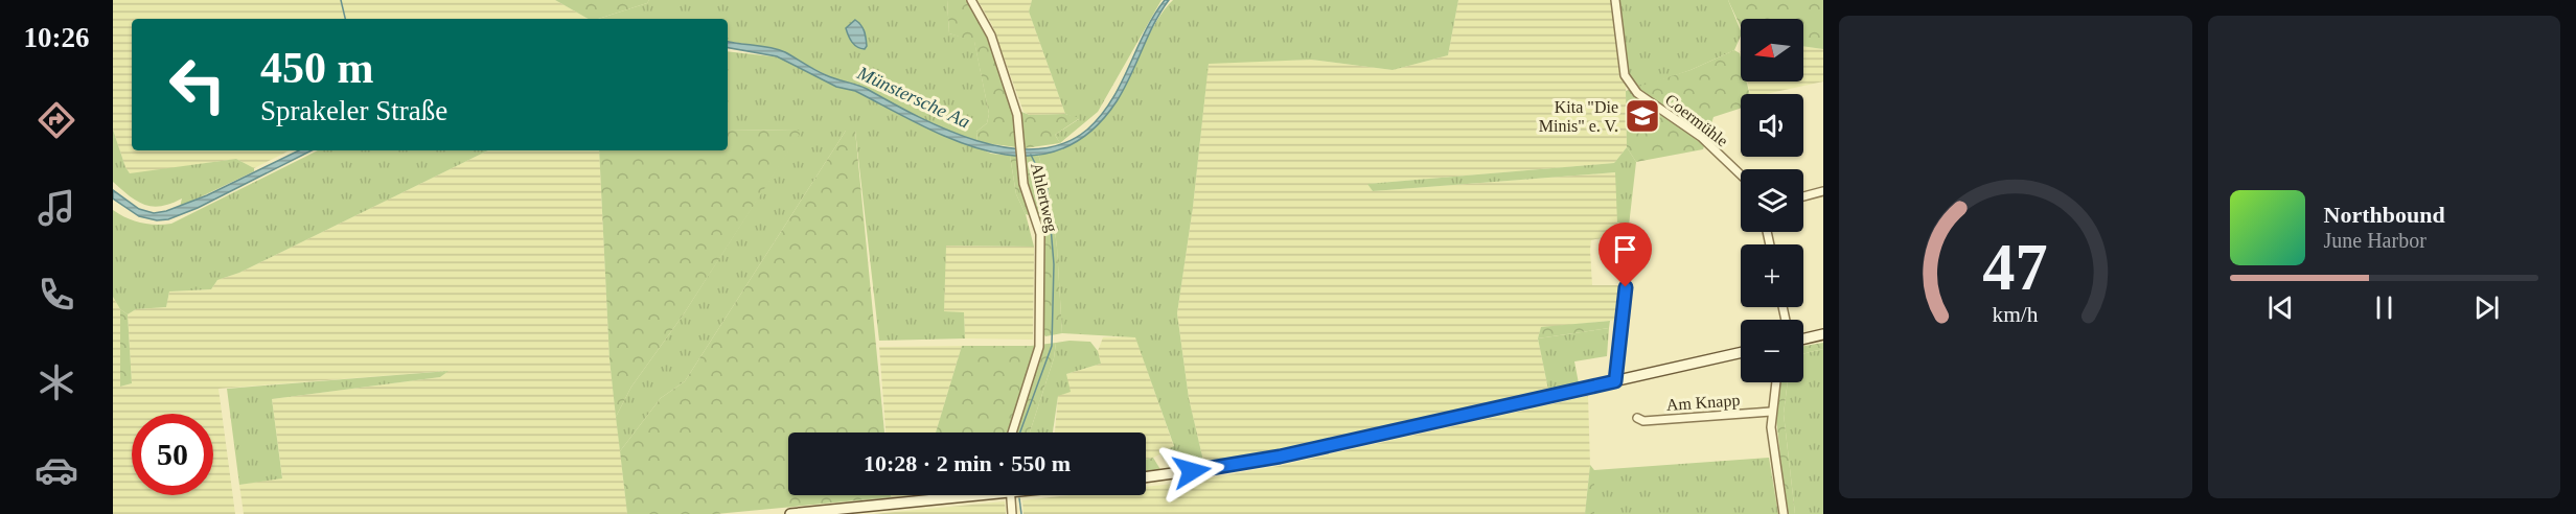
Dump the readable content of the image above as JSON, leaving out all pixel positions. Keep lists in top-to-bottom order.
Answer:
{
  "streets": {
    "street": ["Coermühle", "Ahlertweg", "Am Knapp"]
  },
  "water": ["Münstersche Aa"],
  "places": {
    "school or university": ["Kita \"Die Minis\" e. V."]
  },
  "north": "left",
  "page": {
    "tabs": "10:26",
    "map_buttons": ["+", "−"],
    "turn": ["450 m", "Sprakeler Straße"],
    "song": ["Northbound", "June Harbor"],
    "limit": "50",
    "trip": "10:28 · 2 min · 550 m",
    "gauge": ["47", "km/h"]
  }
}
